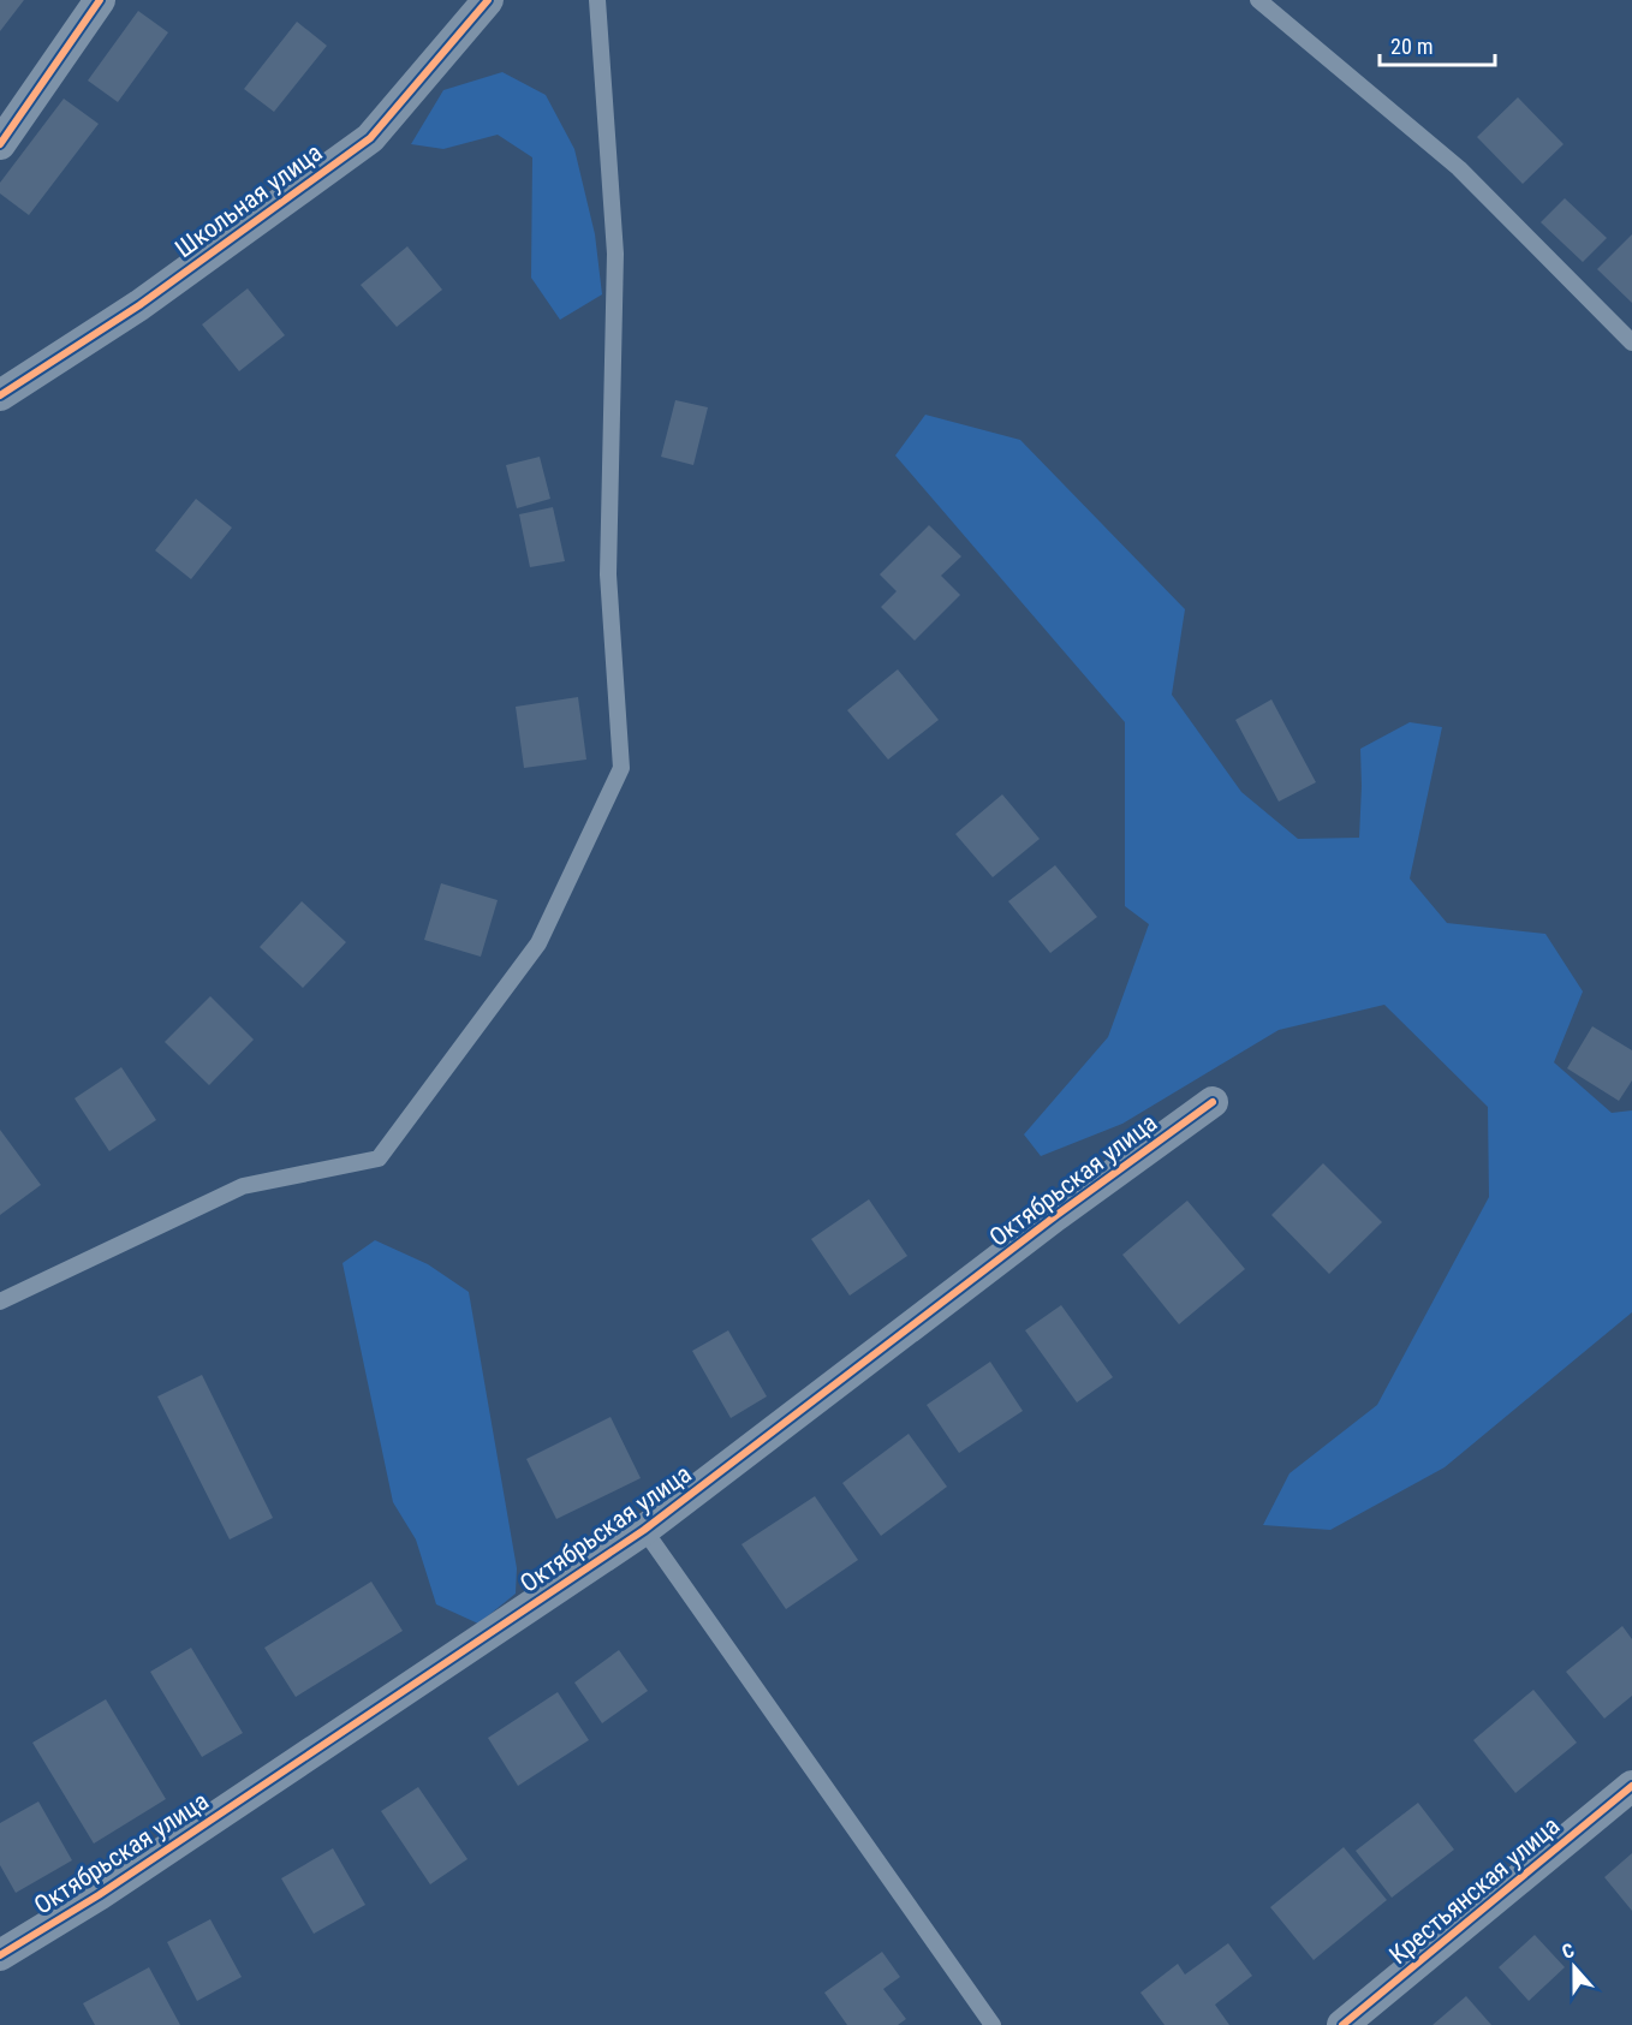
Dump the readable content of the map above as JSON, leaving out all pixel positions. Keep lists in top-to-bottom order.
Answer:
{
  "streets": {
    "street": ["Школьная улица", "Октябрьская улица", "Крестьянская улица"]
  },
  "scale_bar": "20 m",
  "north": "top"
}
